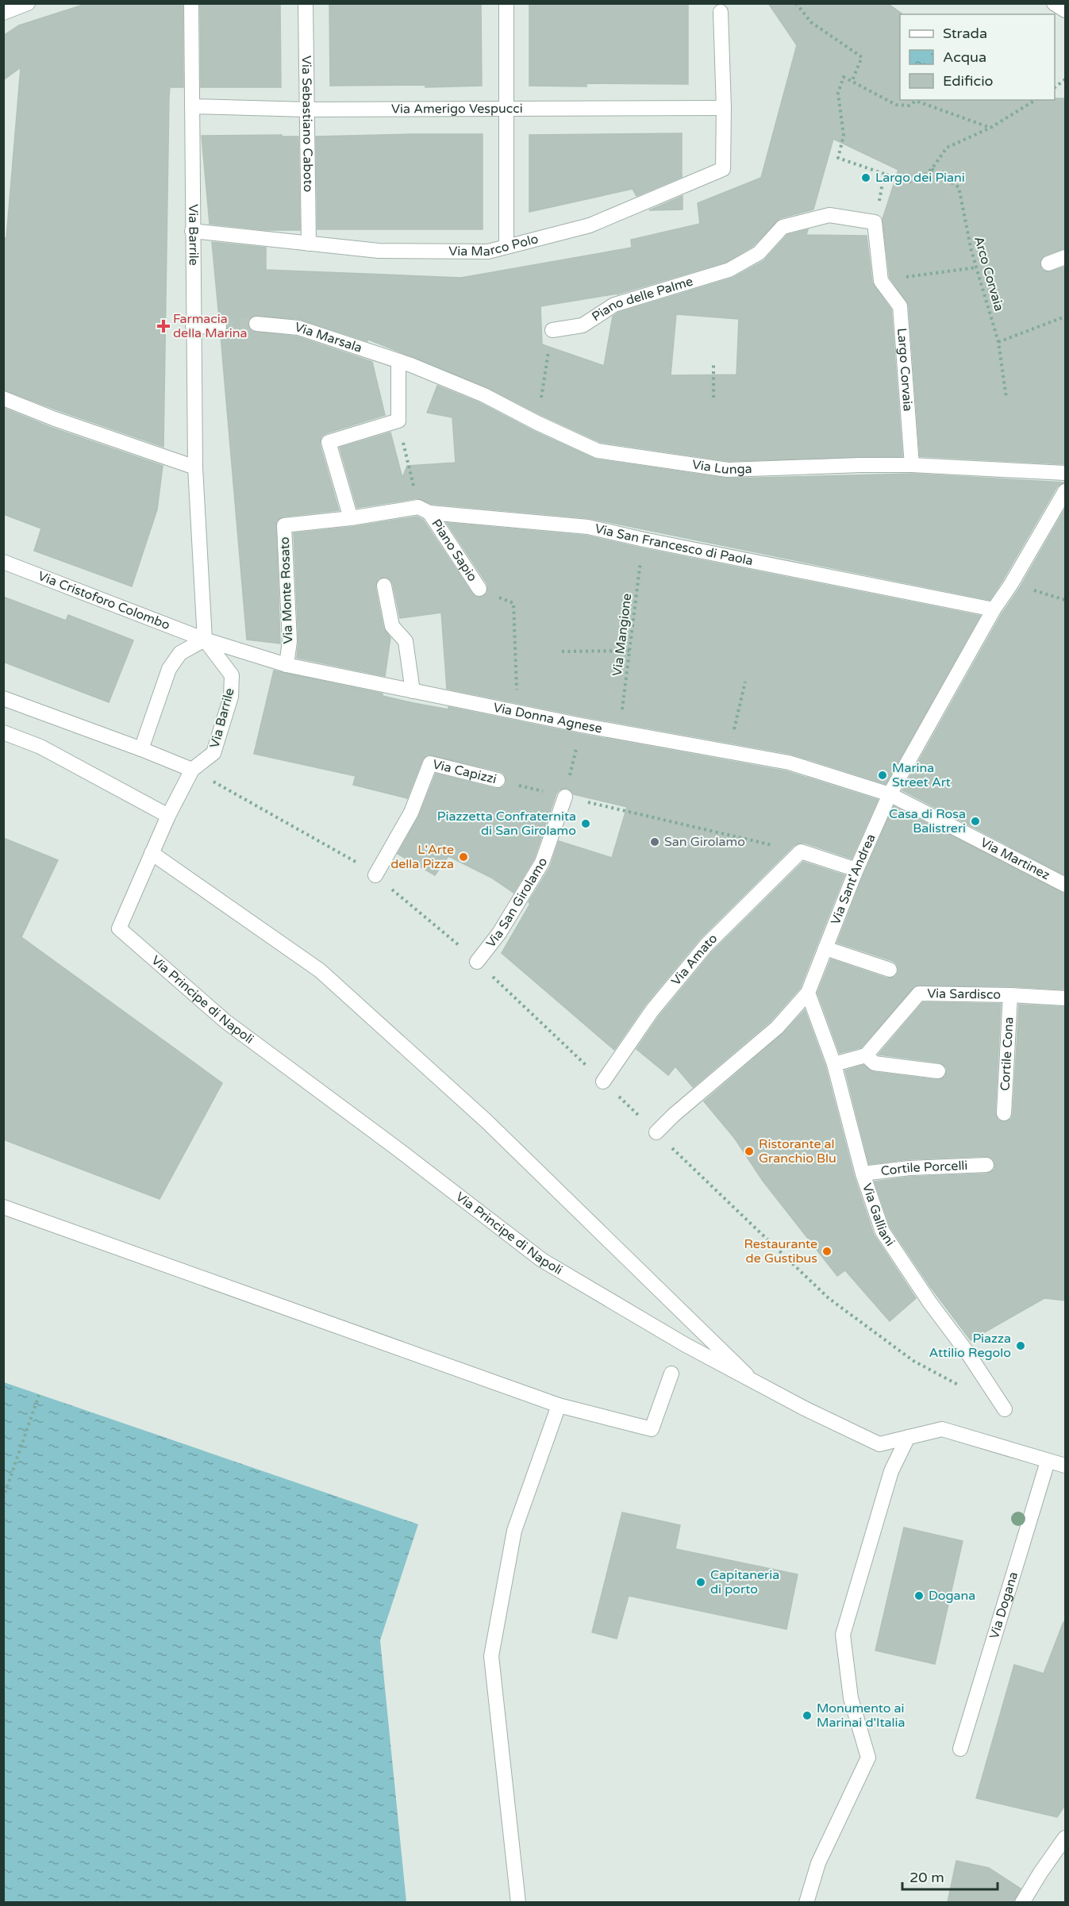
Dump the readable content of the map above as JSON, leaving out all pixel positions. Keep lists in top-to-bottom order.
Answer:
{
  "streets": {
    "street": [
      "Via Amerigo Vespucci",
      "Via Sebastiano Caboto",
      "Via Barrile",
      "Via Marco Polo",
      "Piano delle Palme",
      "Via Marsala",
      "Largo Corvaia",
      "Via Lunga",
      "Via San Francesco di Paola",
      "Piano Sapio",
      "Via Monte Rosato",
      "Via Cristoforo Colombo",
      "Via Donna Agnese",
      "Via Capizzi",
      "Via Martinez",
      "Via Sant'Andrea",
      "Via San Girolamo",
      "Via Amato",
      "Via Sardisco",
      "Via Principe di Napoli",
      "Cortile Cona",
      "Cortile Porcelli",
      "Via Galliani",
      "Via Dogana"
    ],
    "path": ["Arco Corvaia", "Via Mangione"]
  },
  "crossings": [
    ["Via Amerigo Vespucci", "Via Sebastiano Caboto"],
    ["Via Amerigo Vespucci", "Via Barrile"],
    ["Via Amerigo Vespucci", "Via Marco Polo"],
    ["Via Sebastiano Caboto", "Via Marco Polo"],
    ["Via Barrile", "Via Marco Polo"],
    ["Via Barrile", "Via Cristoforo Colombo"],
    ["Via Barrile", "Via Donna Agnese"],
    ["Via Barrile", "Via Principe di Napoli"],
    ["Via Marsala", "Via Lunga"],
    ["Largo Corvaia", "Via Lunga"],
    ["Via San Francesco di Paola", "Piano Sapio"],
    ["Via San Francesco di Paola", "Via Monte Rosato"],
    ["Via San Francesco di Paola", "Via Mangione"],
    ["Via San Francesco di Paola", "Via Sant'Andrea"],
    ["Via Monte Rosato", "Via Donna Agnese"],
    ["Via Cristoforo Colombo", "Via Donna Agnese"],
    ["Via Mangione", "Via Donna Agnese"],
    ["Via Donna Agnese", "Via Martinez"],
    ["Via Donna Agnese", "Via Sant'Andrea"],
    ["Via Capizzi", "Via San Girolamo"],
    ["Via Martinez", "Via Sant'Andrea"],
    ["Via Sant'Andrea", "Via Galliani"],
    ["Via Sardisco", "Cortile Cona"],
    ["Via Principe di Napoli", "Via Dogana"],
    ["Cortile Porcelli", "Via Galliani"]
  ],
  "places": {
    "other": [
      "Largo dei Piani",
      "Marina Street Art",
      "Casa di Rosa Balistreri",
      "Piazzetta Confraternita di San Girolamo",
      "San Girolamo",
      "L'Arte della Pizza",
      "Ristorante al Granchio Blu",
      "Restaurante de Gustibus",
      "Piazza Attilio Regolo",
      "Capitaneria di porto",
      "Dogana",
      "Monumento ai Marinai d'Italia"
    ],
    "health": ["Farmacia della Marina"]
  },
  "legend": ["Strada", "Acqua", "Edificio"],
  "scale_bar": "20 m"
}
